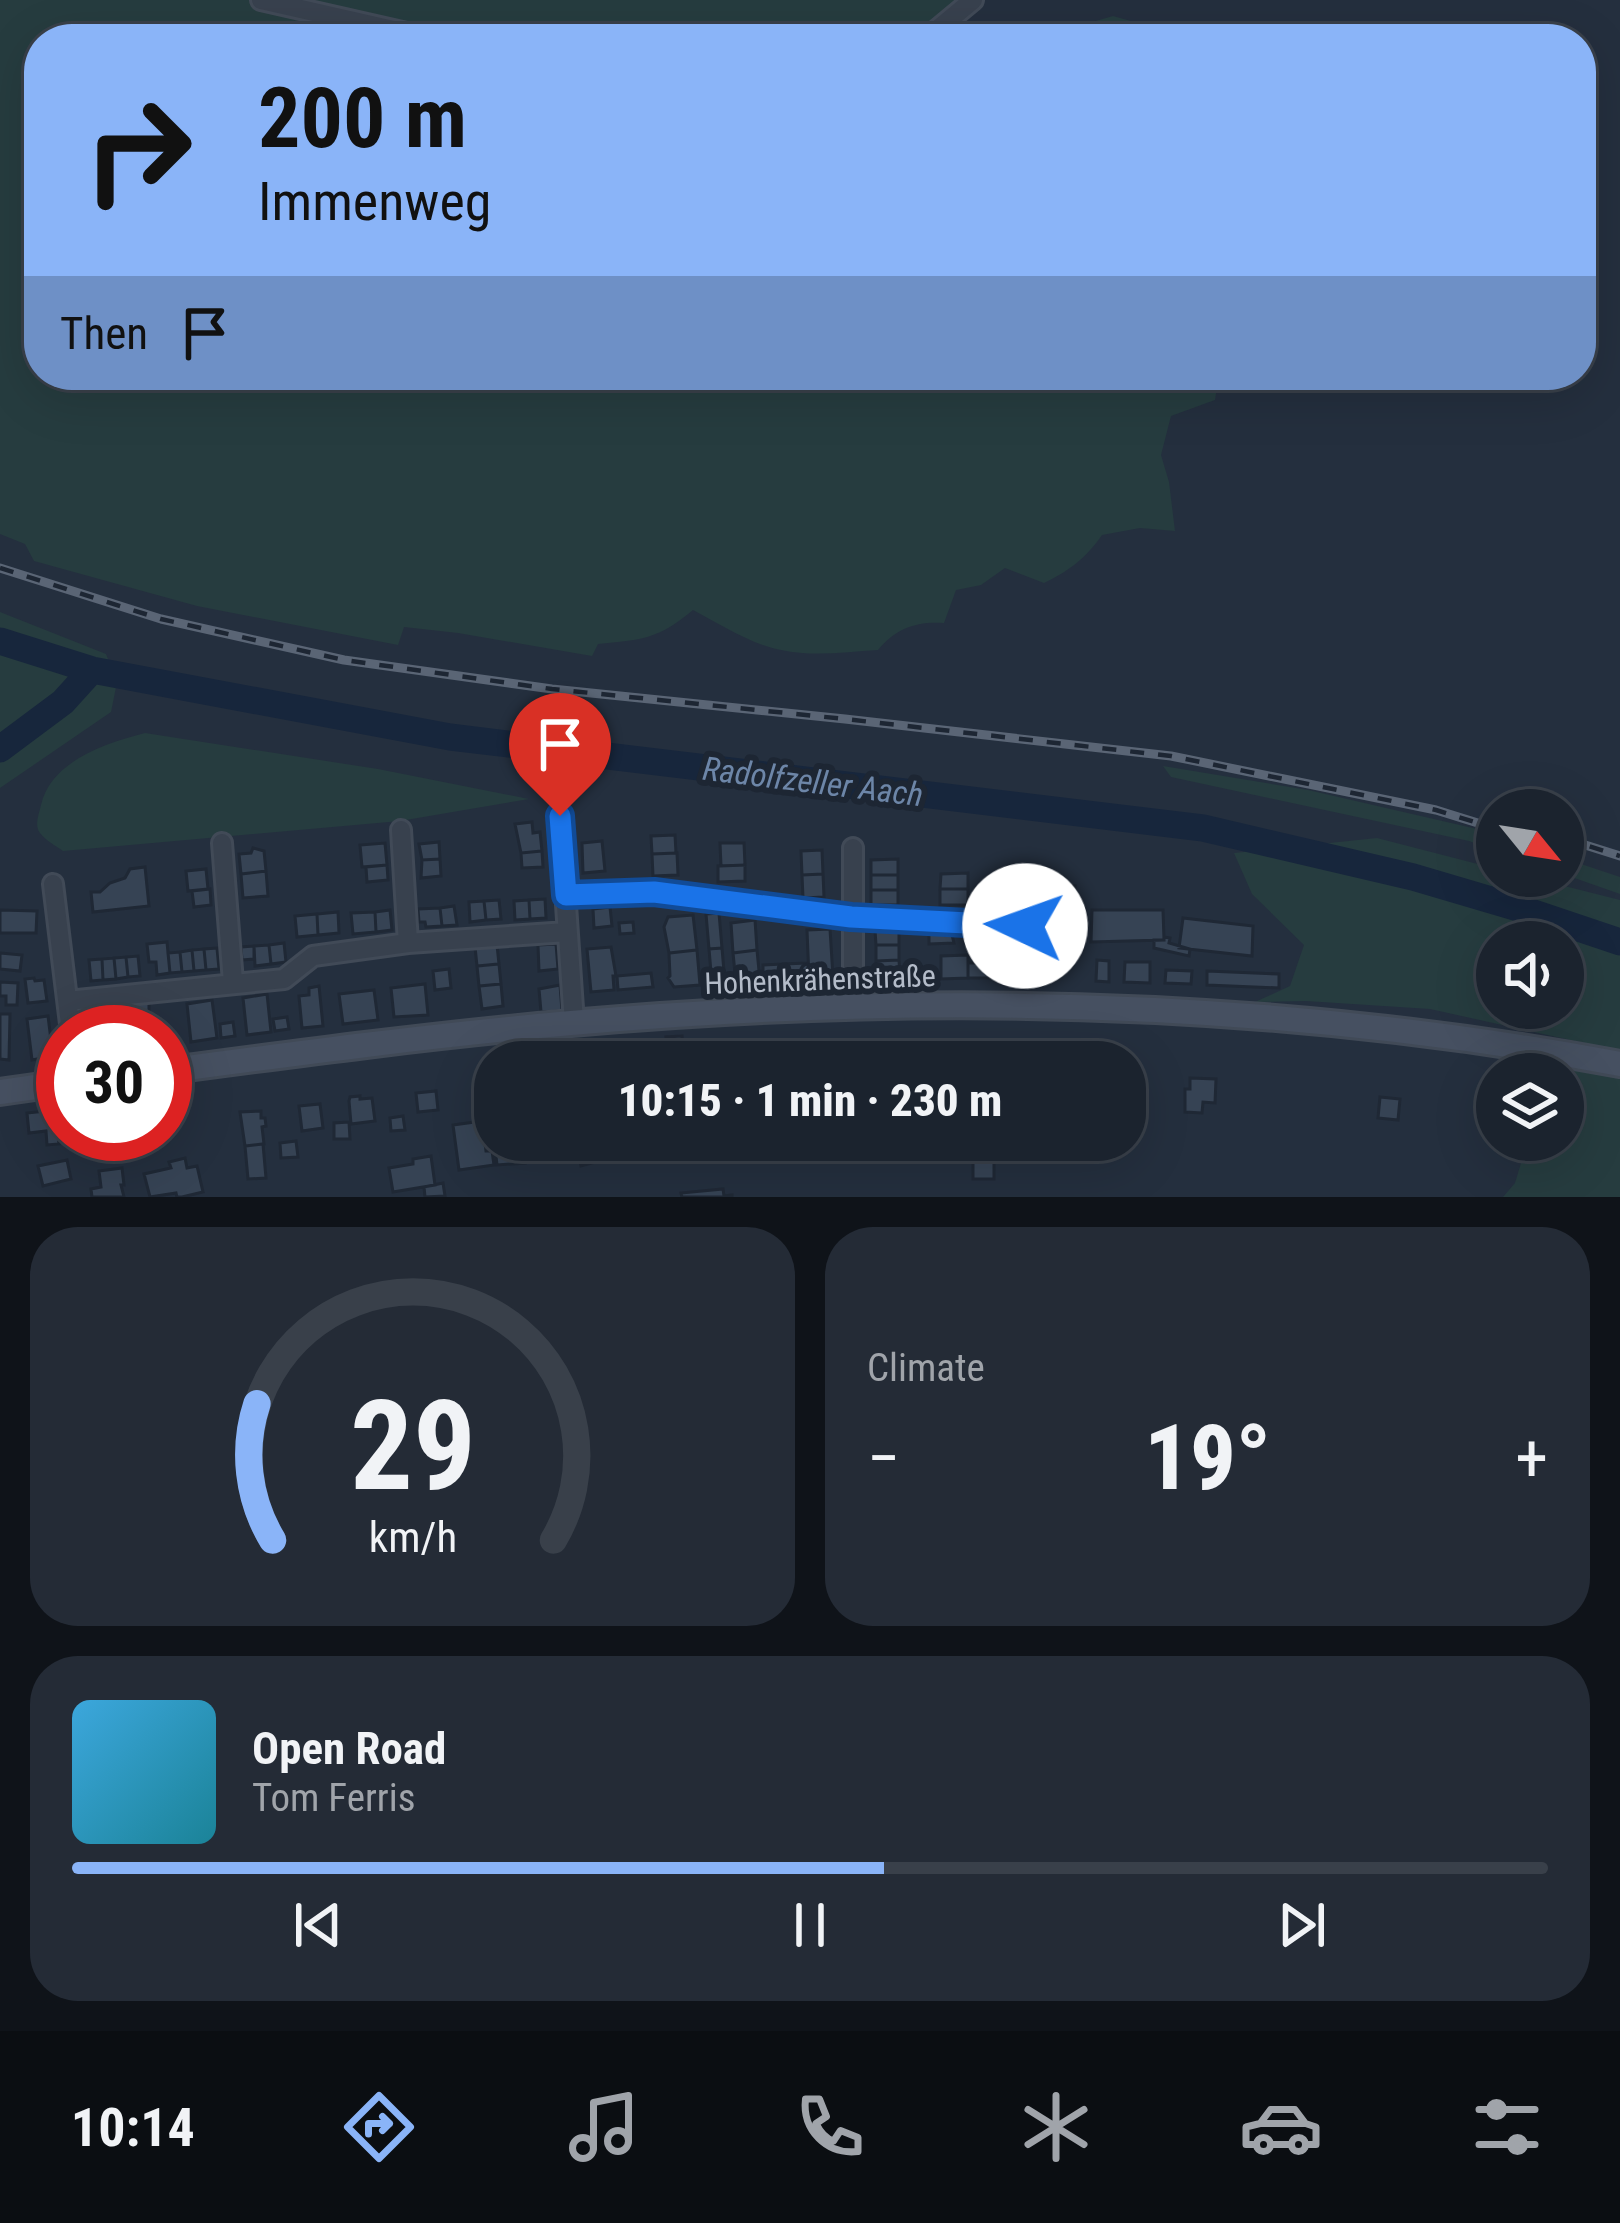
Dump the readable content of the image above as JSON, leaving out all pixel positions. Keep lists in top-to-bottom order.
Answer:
{
  "streets": {
    "main road": ["Hohenkrähenstraße"]
  },
  "water": ["Radolfzeller Aach"],
  "north": "bottom right",
  "page": {
    "turn": ["200 m", "Immenweg"],
    "then": "Then",
    "limit": "30",
    "trip": "10:15 · 1 min · 230 m",
    "tile": "Climate",
    "heat": ["−", "19°", "+"],
    "song": ["Open Road", "Tom Ferris"],
    "tabs": "10:14",
    "gauge": ["29", "km/h"]
  }
}
